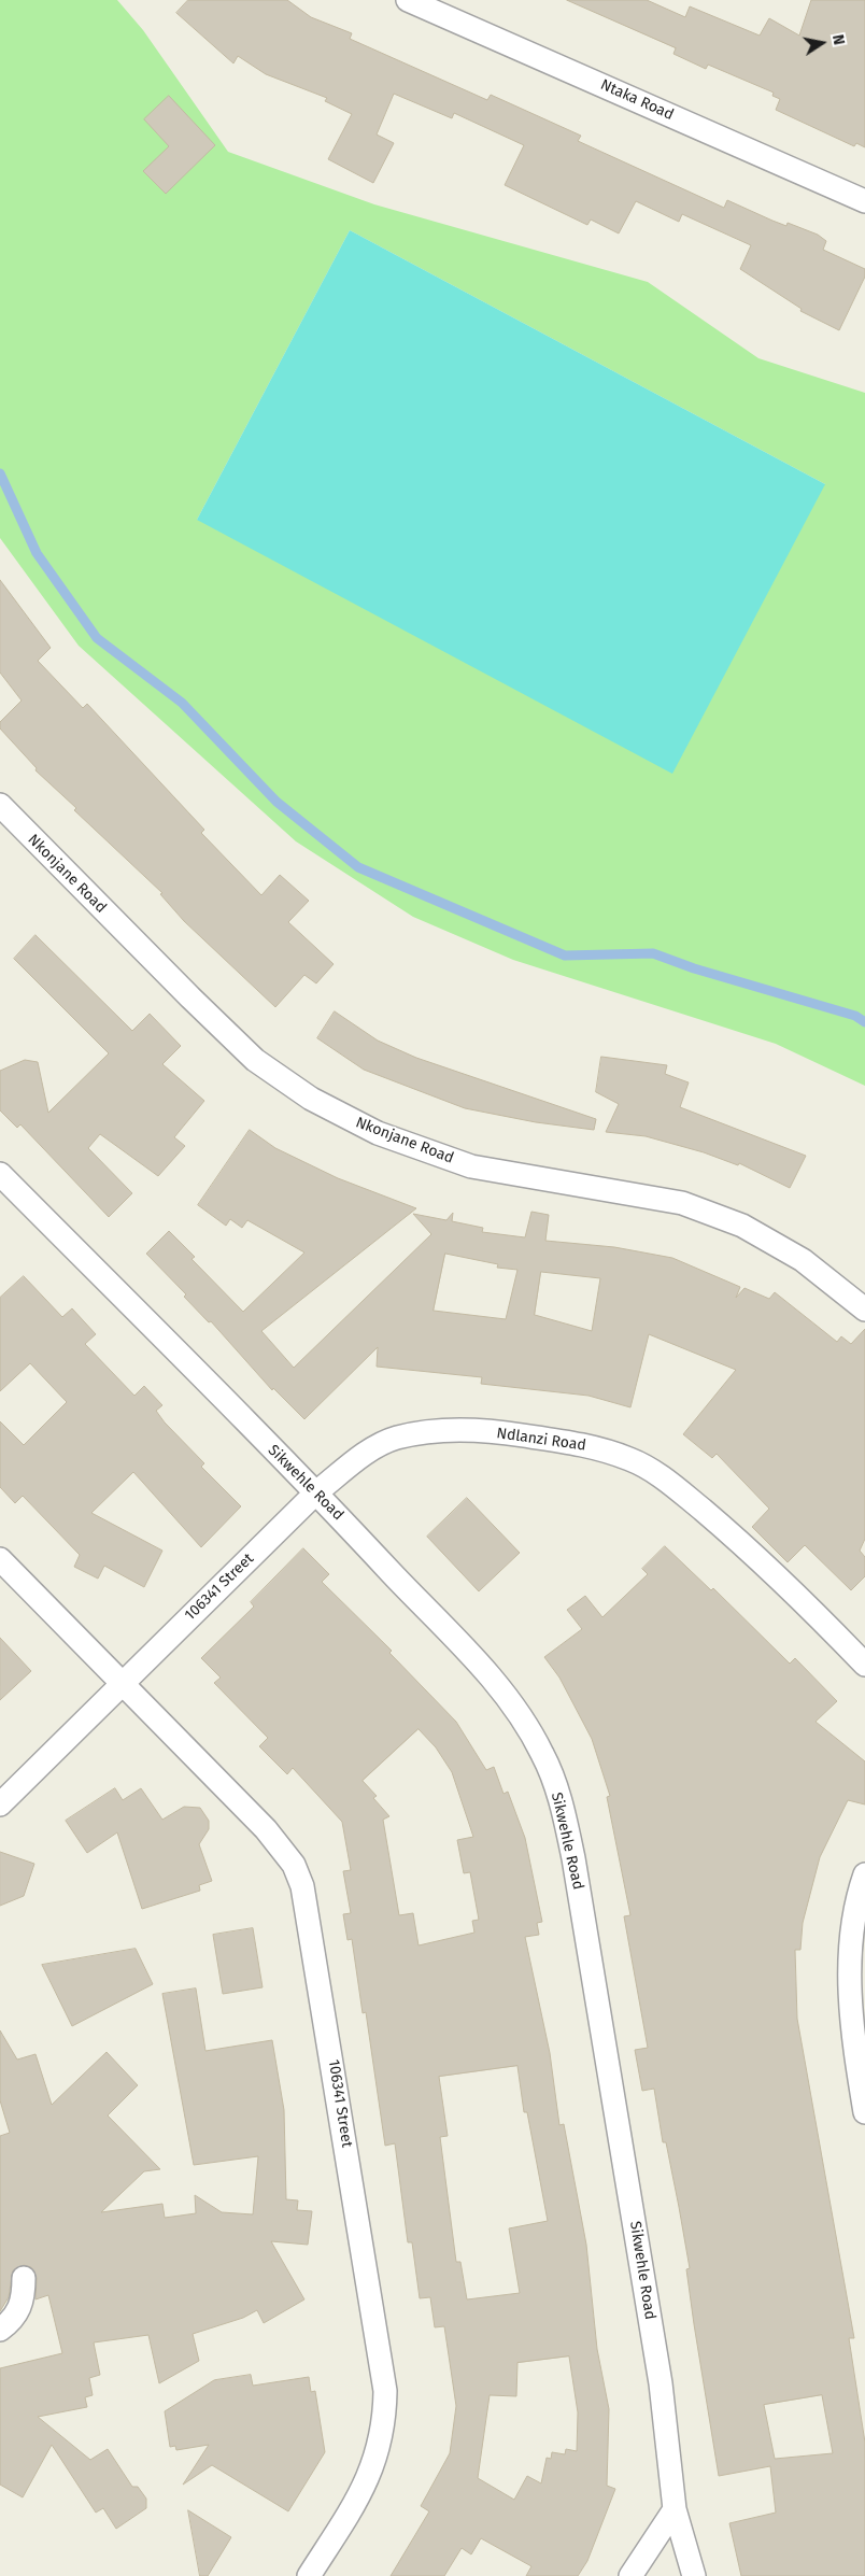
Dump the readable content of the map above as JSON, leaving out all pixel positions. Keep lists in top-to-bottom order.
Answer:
{
  "streets": {
    "street": [
      "Ntaka Road",
      "Nkonjane Road",
      "Ndlanzi Road",
      "Sikwehle Road",
      "106341 Street"
    ]
  },
  "crossings": [
    ["Ndlanzi Road", "Sikwehle Road"],
    ["Ndlanzi Road", "106341 Street"],
    ["Sikwehle Road", "106341 Street"]
  ],
  "north": "right"
}
